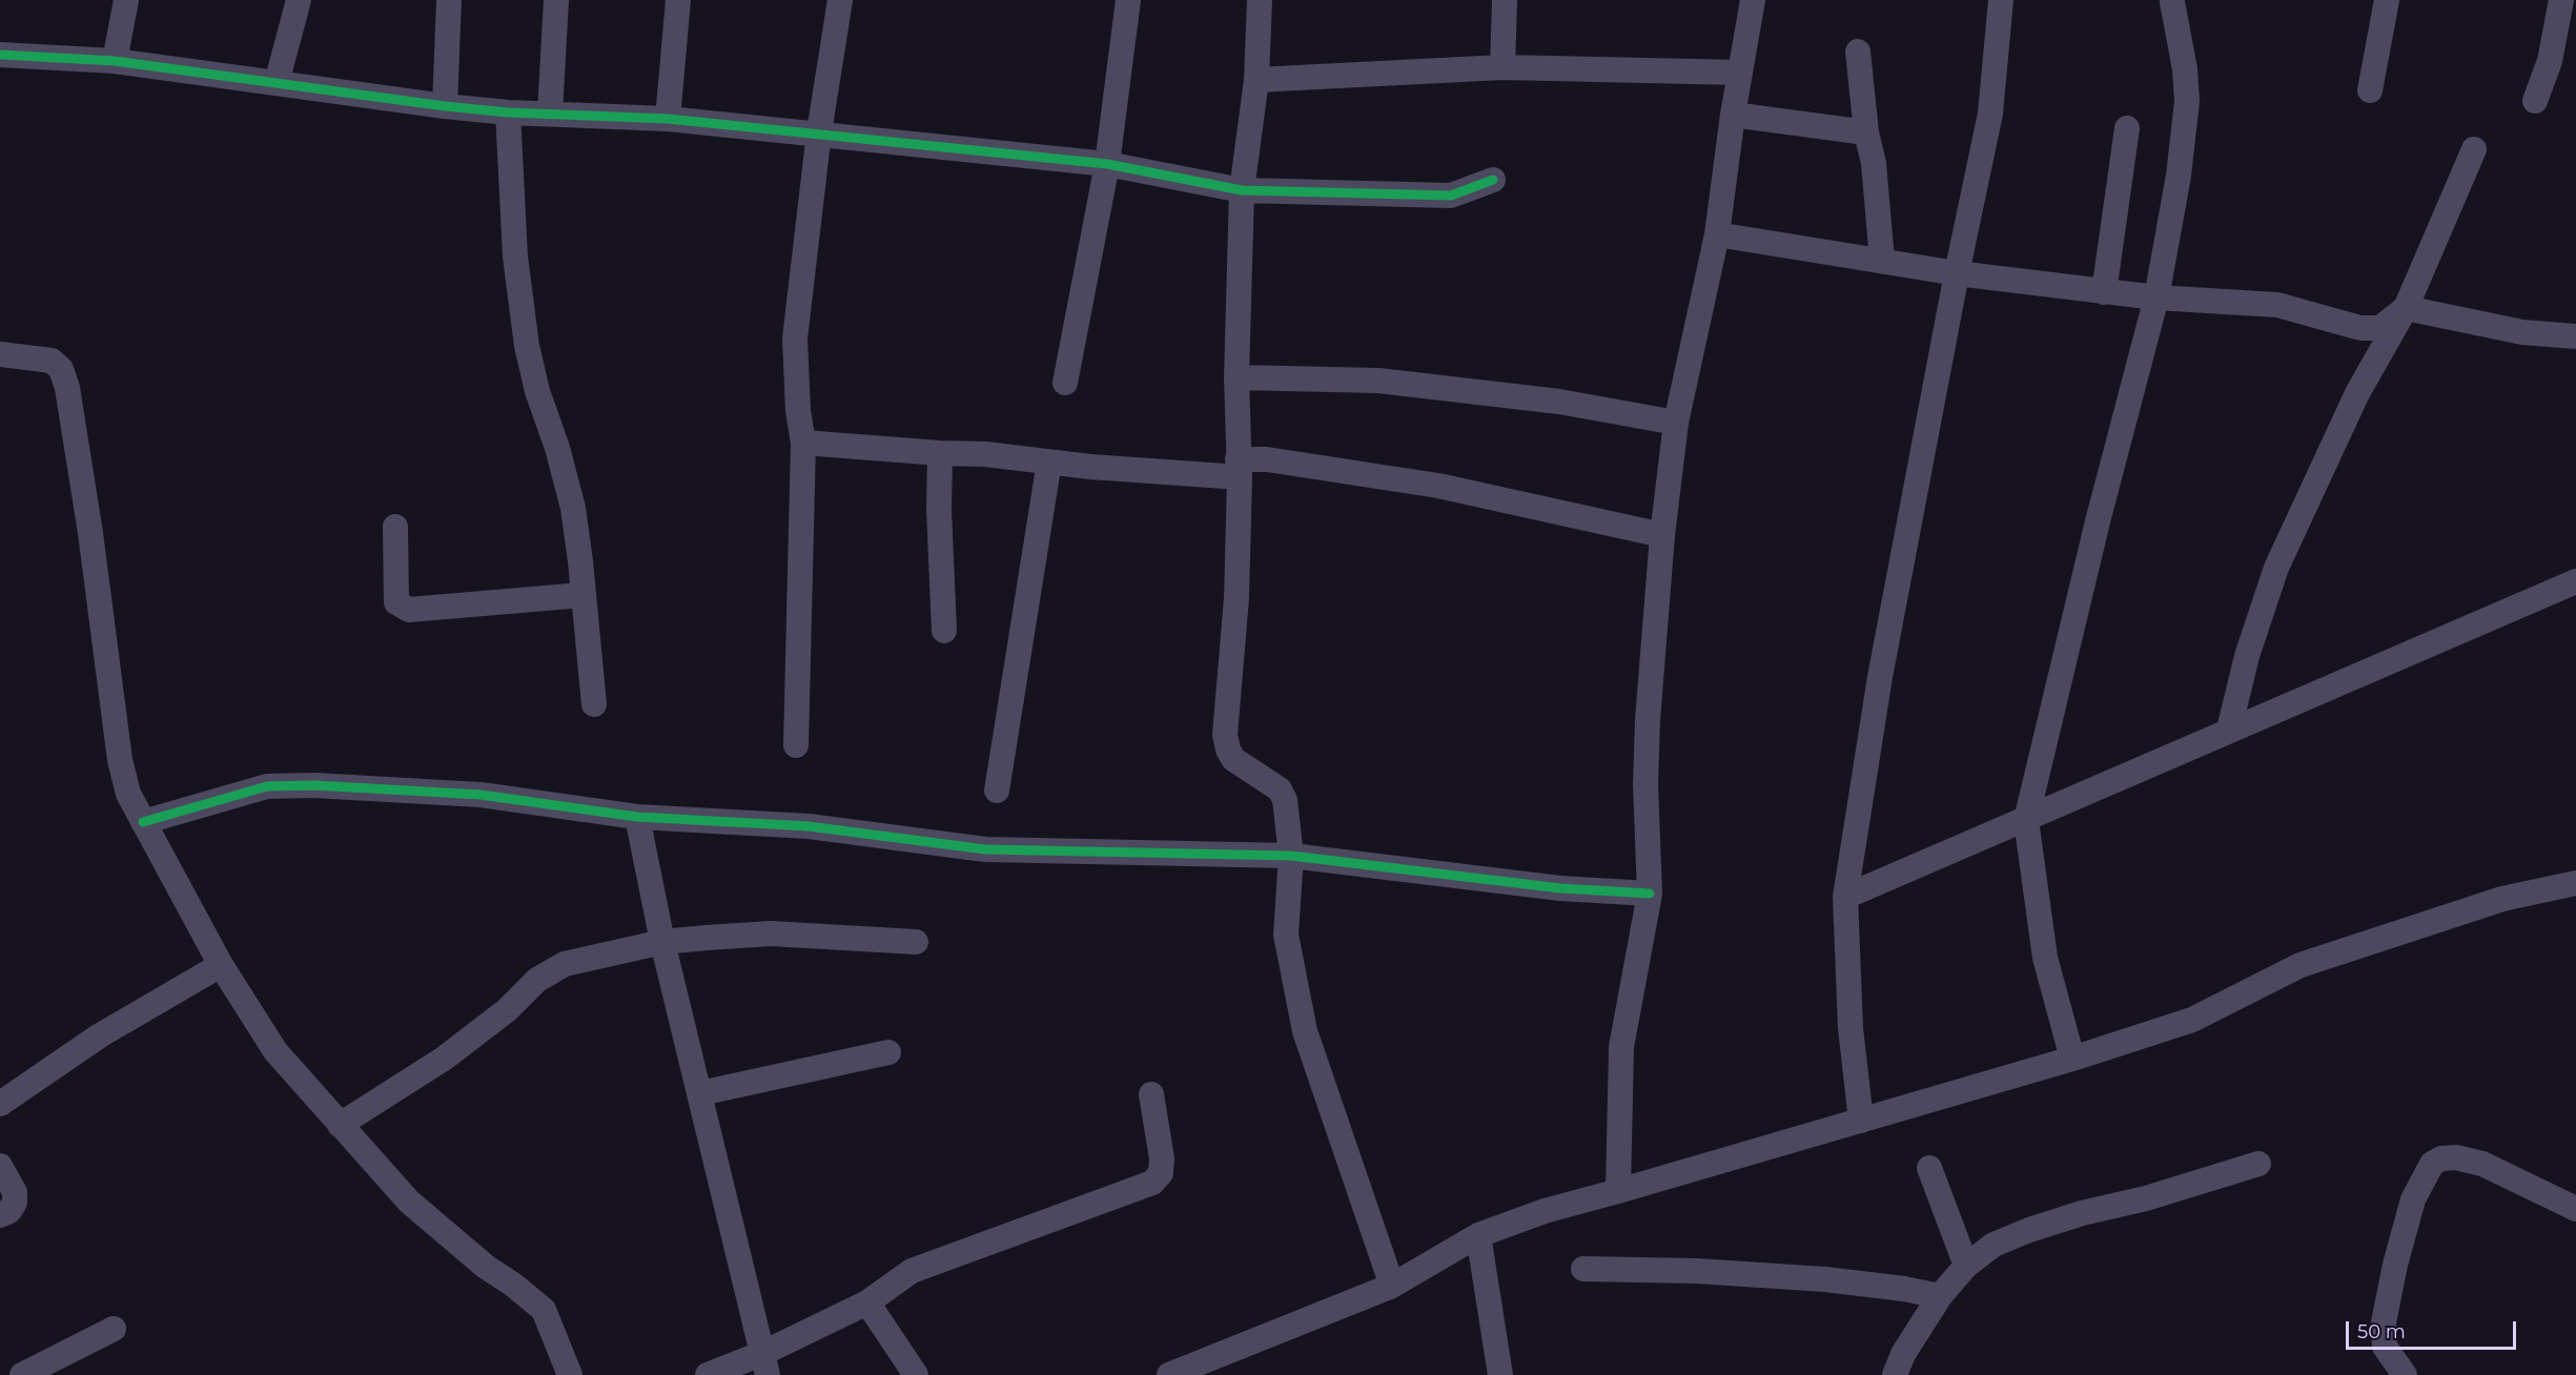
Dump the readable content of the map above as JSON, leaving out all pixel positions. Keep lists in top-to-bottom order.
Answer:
{
  "scale_bar": "50 m"
}
